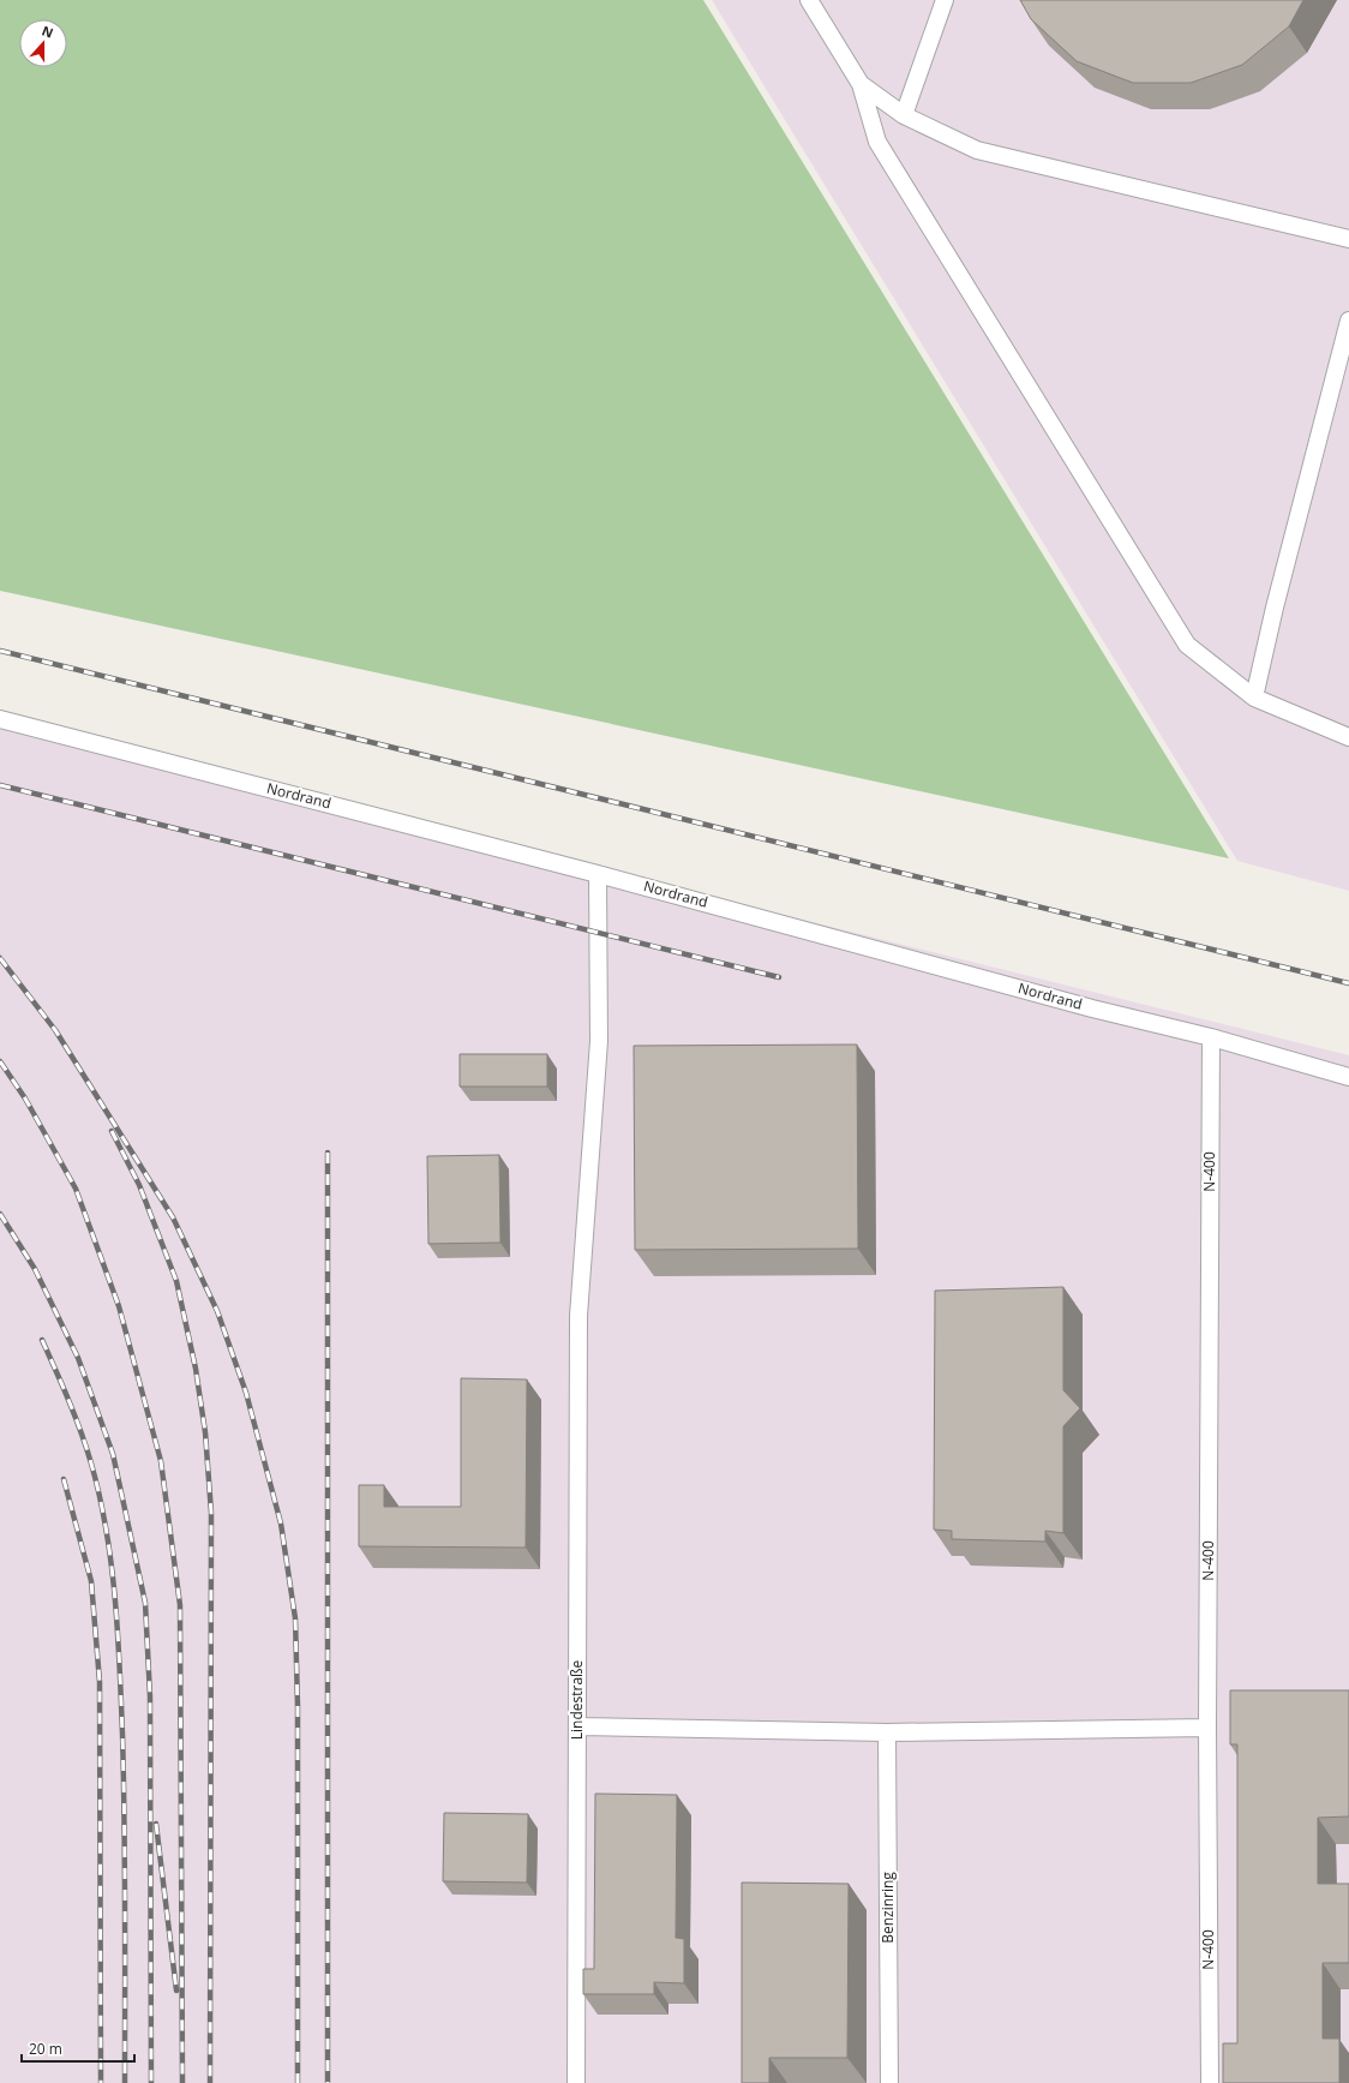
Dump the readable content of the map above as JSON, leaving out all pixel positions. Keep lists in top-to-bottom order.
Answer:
{
  "streets": {
    "lane": [
      "Nordrand",
      "N-400",
      "Lindestraße",
      "Benzinring"
    ]
  },
  "crossings": [
    ["Nordrand", "N-400"],
    ["Nordrand", "Lindestraße"]
  ],
  "scale_bar": "20 m",
  "north": "top"
}
